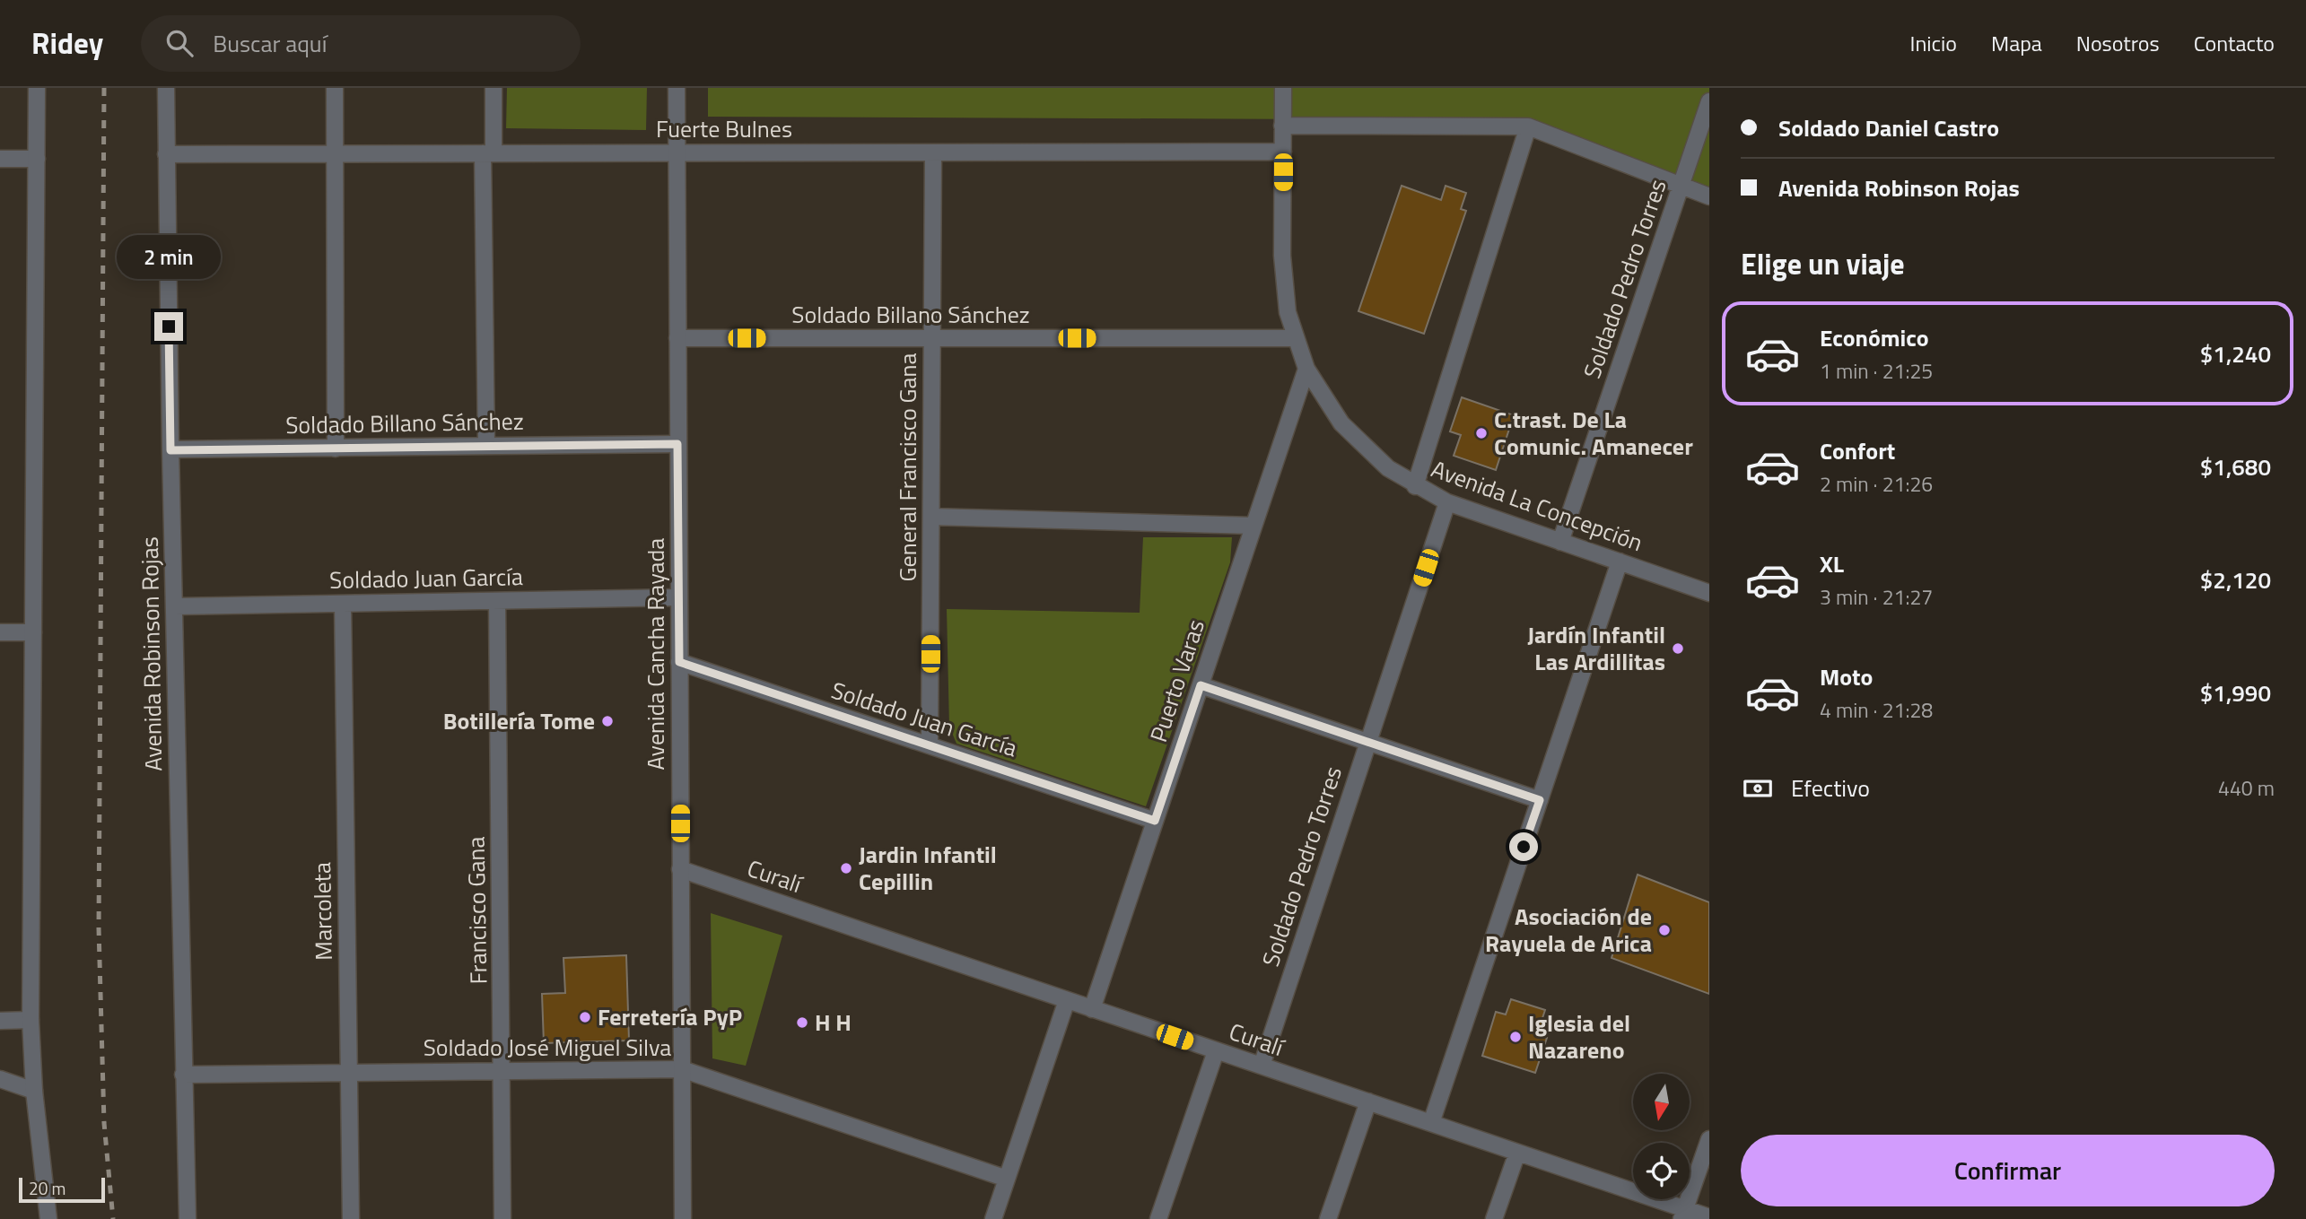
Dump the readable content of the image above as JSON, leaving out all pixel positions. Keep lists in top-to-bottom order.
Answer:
{
  "streets": {
    "street": [
      "Fuerte Bulnes",
      "Soldado Pedro Torres",
      "Soldado Billano Sánchez",
      "General Francisco Gana",
      "Avenida La Concepción",
      "Soldado Juan García",
      "Avenida Robinson Rojas",
      "Avenida Cancha Rayada",
      "Puerto Varas",
      "Curalí",
      "Francisco Gana",
      "Marcoleta",
      "Soldado José Miguel Silva"
    ]
  },
  "crossings": [
    ["Fuerte Bulnes", "General Francisco Gana"],
    ["Fuerte Bulnes", "Avenida La Concepción"],
    ["Fuerte Bulnes", "Avenida Robinson Rojas"],
    ["Fuerte Bulnes", "Avenida Cancha Rayada"],
    ["Soldado Pedro Torres", "Avenida La Concepción"],
    ["Soldado Pedro Torres", "Curalí"],
    ["Soldado Billano Sánchez", "General Francisco Gana"],
    ["Soldado Billano Sánchez", "Avenida La Concepción"],
    ["Soldado Billano Sánchez", "Avenida Robinson Rojas"],
    ["Soldado Billano Sánchez", "Avenida Cancha Rayada"],
    ["General Francisco Gana", "Soldado Juan García"],
    ["Avenida La Concepción", "Puerto Varas"],
    ["Soldado Juan García", "Avenida Robinson Rojas"],
    ["Soldado Juan García", "Avenida Cancha Rayada"],
    ["Soldado Juan García", "Puerto Varas"],
    ["Soldado Juan García", "Francisco Gana"],
    ["Soldado Juan García", "Marcoleta"],
    ["Avenida Robinson Rojas", "Soldado José Miguel Silva"],
    ["Avenida Cancha Rayada", "Curalí"],
    ["Avenida Cancha Rayada", "Soldado José Miguel Silva"],
    ["Puerto Varas", "Curalí"],
    ["Francisco Gana", "Soldado José Miguel Silva"],
    ["Marcoleta", "Soldado José Miguel Silva"]
  ],
  "places": [
    "C.trast. De La Comunic. Amanecer",
    "Jardín Infantil Las Ardillitas",
    "Botillería Tome",
    "Jardin Infantil Cepillin",
    "Asociación de Rayuela de Arica",
    "Ferretería PyP",
    "H H",
    "Iglesia del Nazareno"
  ],
  "scale_bar": "20 m",
  "north": "bottom",
  "page": {
    "header": "Ridey",
    "search": "Buscar aquí",
    "nav": [
      "Inicio",
      "Mapa",
      "Nosotros",
      "Contacto"
    ],
    "banner": ["Soldado Daniel Castro", "Avenida Robinson Rojas"],
    "heading": "Elige un viaje",
    "bubble": "2 min",
    "list": [
      {
        "name": "Económico",
        "note": "1 min · 21:25",
        "value": "$1,240"
      },
      {
        "name": "Confort",
        "note": "2 min · 21:26",
        "value": "$1,680"
      },
      {
        "name": "XL",
        "note": "3 min · 21:27",
        "value": "$2,120"
      },
      {
        "name": "Moto",
        "note": "4 min · 21:28",
        "value": "$1,990"
      }
    ],
    "pay": ["Efectivo", "440 m"],
    "buttons": "Confirmar",
    "scale": "20 m"
  }
}
